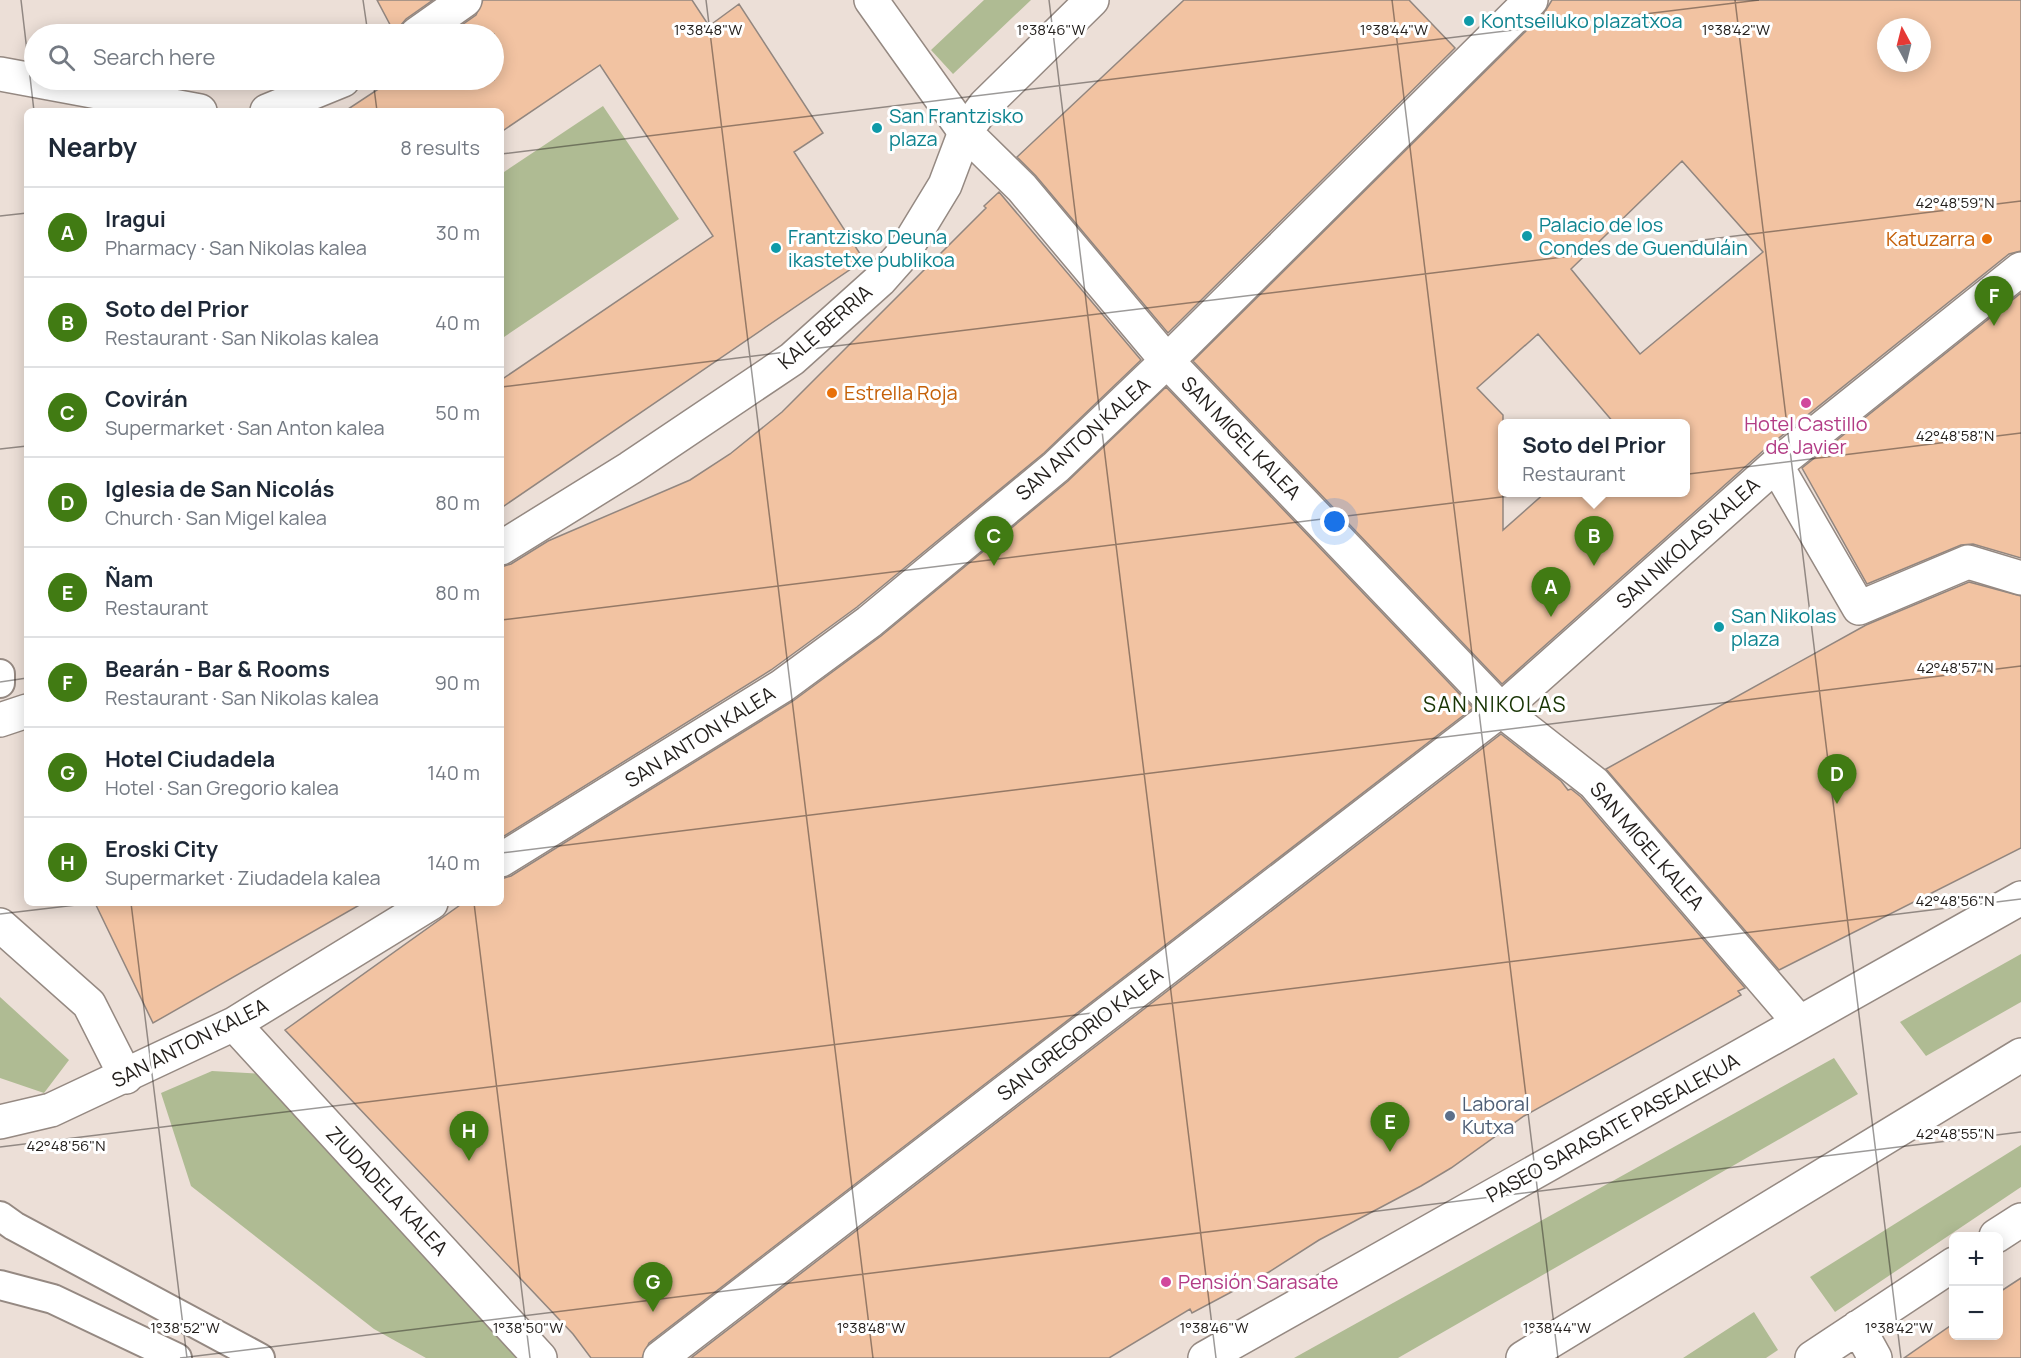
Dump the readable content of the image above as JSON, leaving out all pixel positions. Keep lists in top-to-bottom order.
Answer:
{
  "streets": {
    "street": [
      "KALE BERRIA",
      "SAN MIGEL KALEA",
      "SAN ANTON KALEA",
      "SAN NIKOLAS KALEA",
      "SAN GREGORIO KALEA",
      "PASEO SARASATE PASEALEKUA",
      "ZIUDADELA KALEA"
    ]
  },
  "crossings": [
    ["KALE BERRIA", "SAN MIGEL KALEA"],
    ["SAN MIGEL KALEA", "SAN ANTON KALEA"],
    ["SAN MIGEL KALEA", "SAN NIKOLAS KALEA"],
    ["SAN MIGEL KALEA", "SAN GREGORIO KALEA"],
    ["SAN MIGEL KALEA", "PASEO SARASATE PASEALEKUA"],
    ["SAN ANTON KALEA", "ZIUDADELA KALEA"],
    ["SAN NIKOLAS KALEA", "SAN GREGORIO KALEA"]
  ],
  "districts": ["SAN NIKOLAS"],
  "places": [
    "Kontseiluko plazatxoa",
    "San Frantzisko plaza",
    "Palacio de los Condes de Guenduláin",
    "Katuzarra",
    "Frantzisko Deuna ikastetxe publikoa",
    "Estrella Roja",
    "Hotel Castillo de Javier",
    "San Nikolas plaza",
    "Laboral Kutxa",
    "Pensión Sarasate"
  ],
  "north": "top",
  "page": {
    "search": "Search here",
    "heading": ["Nearby", "8 results"],
    "list": [
      {
        "mark": "A",
        "name": "Iragui",
        "note": "Pharmacy · San Nikolas kalea",
        "value": "30 m"
      },
      {
        "mark": "B",
        "name": "Soto del Prior",
        "note": "Restaurant · San Nikolas kalea",
        "value": "40 m"
      },
      {
        "mark": "C",
        "name": "Covirán",
        "note": "Supermarket · San Anton kalea",
        "value": "50 m"
      },
      {
        "mark": "D",
        "name": "Iglesia de San Nicolás",
        "note": "Church · San Migel kalea",
        "value": "80 m"
      },
      {
        "mark": "E",
        "name": "Ñam",
        "note": "Restaurant",
        "value": "80 m"
      },
      {
        "mark": "F",
        "name": "Bearán - Bar & Rooms",
        "note": "Restaurant · San Nikolas kalea",
        "value": "90 m"
      },
      {
        "mark": "G",
        "name": "Hotel Ciudadela",
        "note": "Hotel · San Gregorio kalea",
        "value": "140 m"
      },
      {
        "mark": "H",
        "name": "Eroski City",
        "note": "Supermarket · Ziudadela kalea",
        "value": "140 m"
      }
    ],
    "pins": [
      "F",
      "B",
      "C",
      "A",
      "D",
      "E",
      "H",
      "G"
    ],
    "popup": ["Soto del Prior", "Restaurant"],
    "map_buttons": ["+", "−"]
  },
  "coordinates": [
    "1°38'48\"W",
    "1°38'46\"W",
    "1°38'44\"W",
    "1°38'42\"W",
    "42°48'59\"N",
    "42°48'58\"N",
    "42°48'57\"N",
    "42°48'56\"N",
    "42°48'55\"N",
    "1°38'52\"W",
    "1°38'50\"W"
  ]
}
